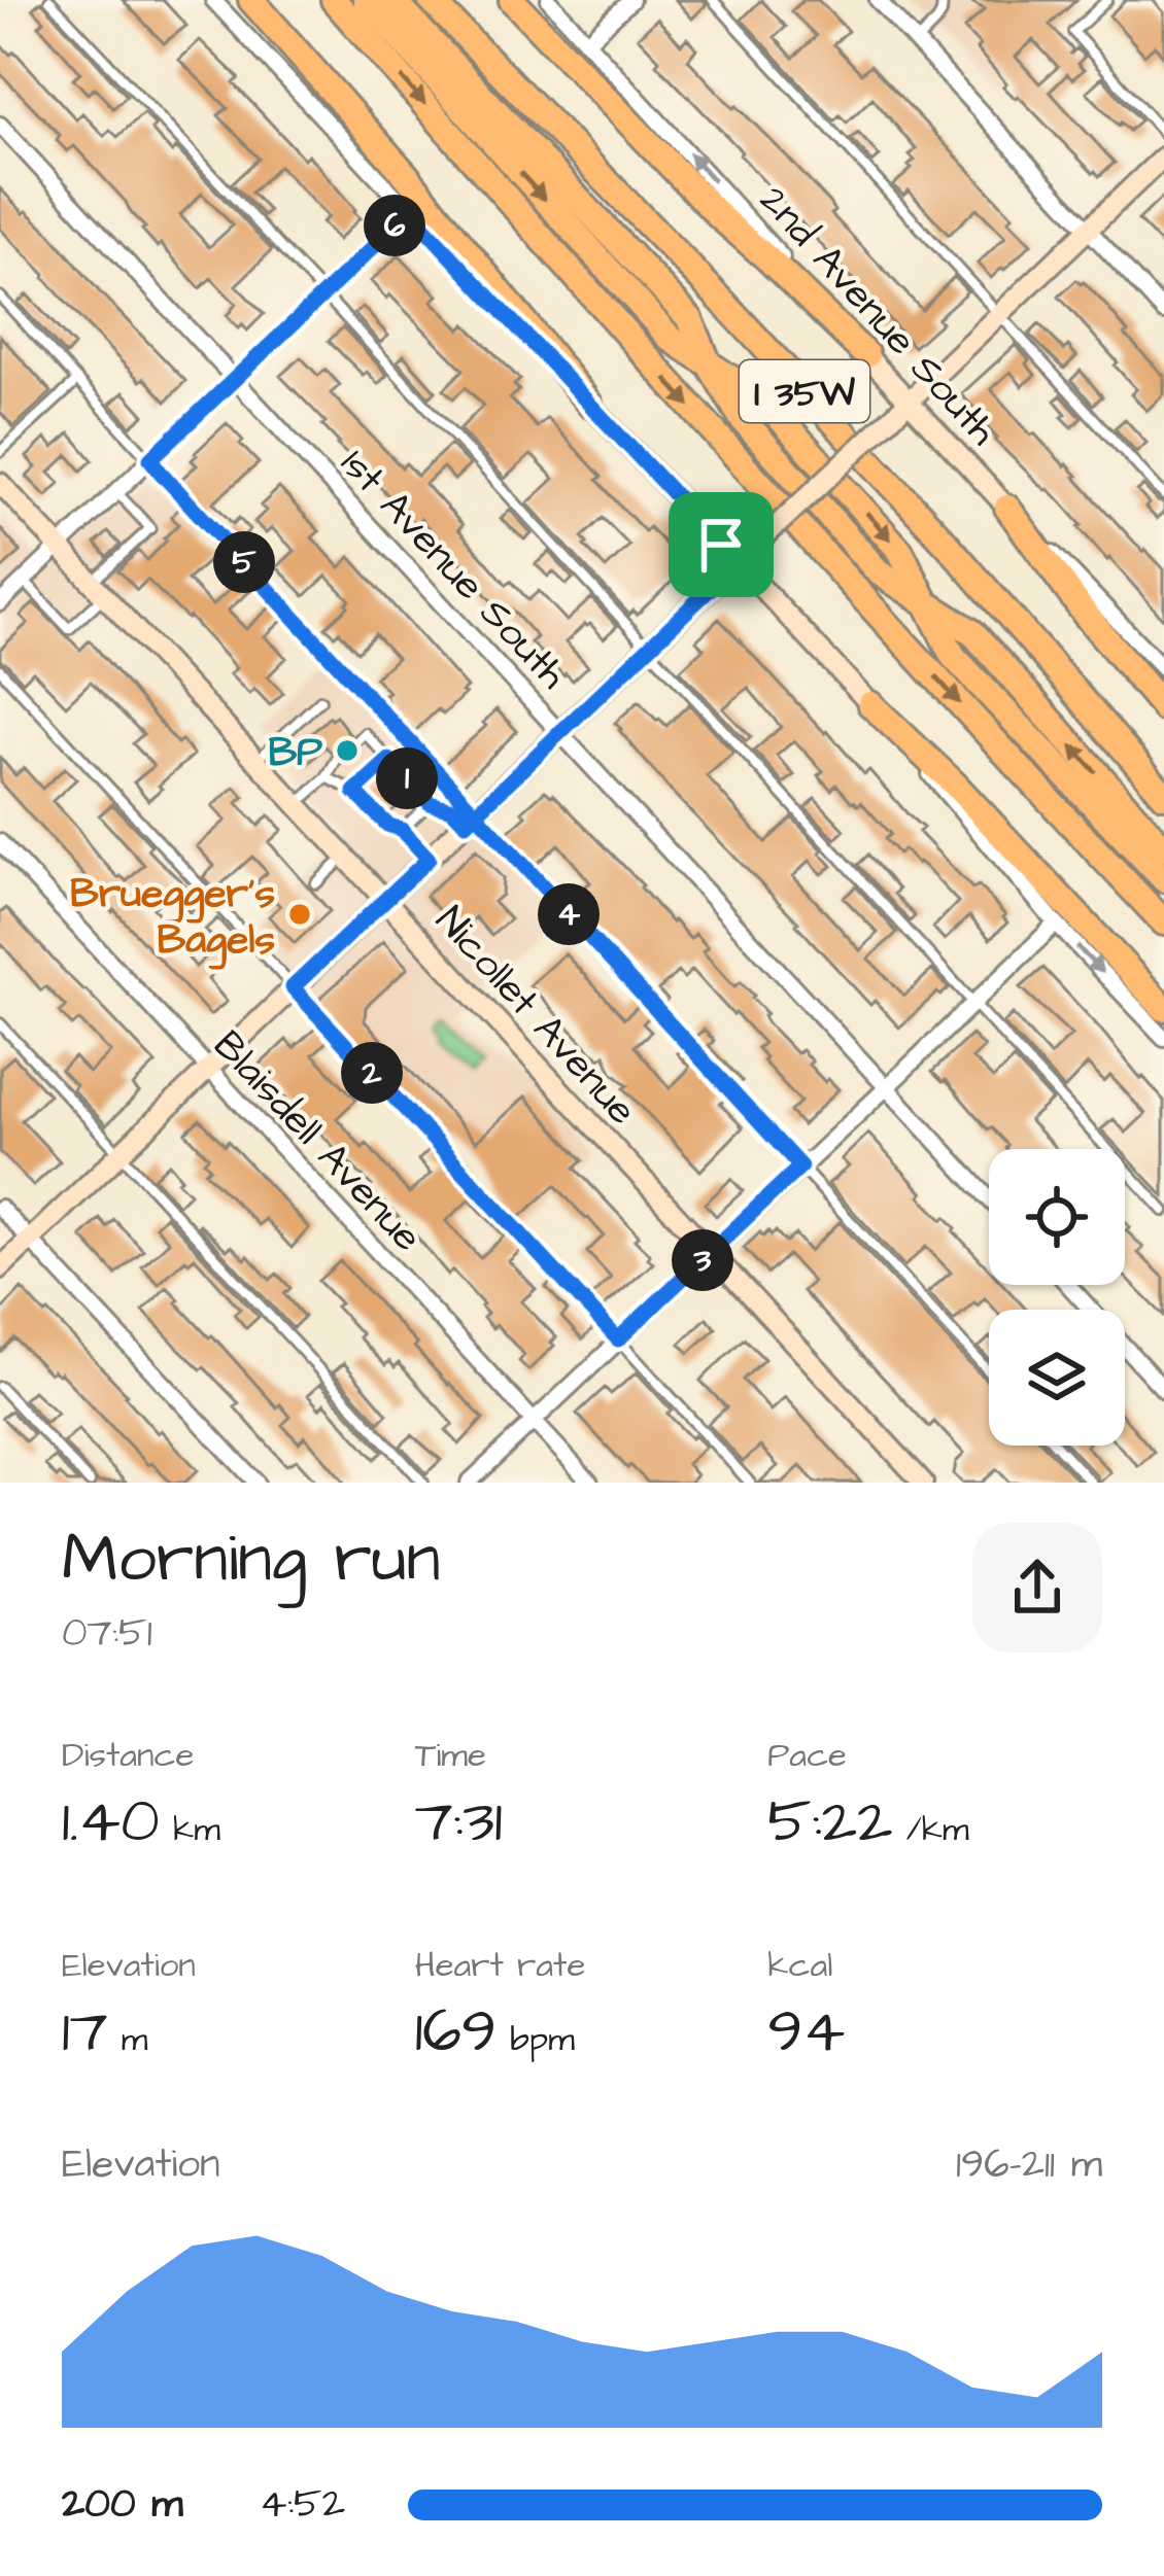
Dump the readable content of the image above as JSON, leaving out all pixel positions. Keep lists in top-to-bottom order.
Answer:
{
  "streets": {
    "highway": ["I 35W"],
    "main road": ["2nd Avenue South", "Nicollet Avenue"],
    "street": ["1st Avenue South", "Blaisdell Avenue"]
  },
  "one_way": ["2nd Avenue South"],
  "places": ["BP", "Bruegger's Bagels"],
  "page": {
    "pins": [
      "6",
      "5",
      "1",
      "4",
      "2",
      "3"
    ],
    "heading": ["Morning run", "07:51"],
    "stats": [
      ["Distance", "1.40 km"],
      ["Time", "7:31"],
      ["Pace", "5:22 /km"],
      ["Elevation", "17 m"],
      ["Heart rate", "169 bpm"],
      ["kcal", "94"]
    ],
    "chart": ["Elevation", "196–211 m"],
    "list": [
      {
        "name": "200 m",
        "note": "4:52"
      }
    ]
  }
}
